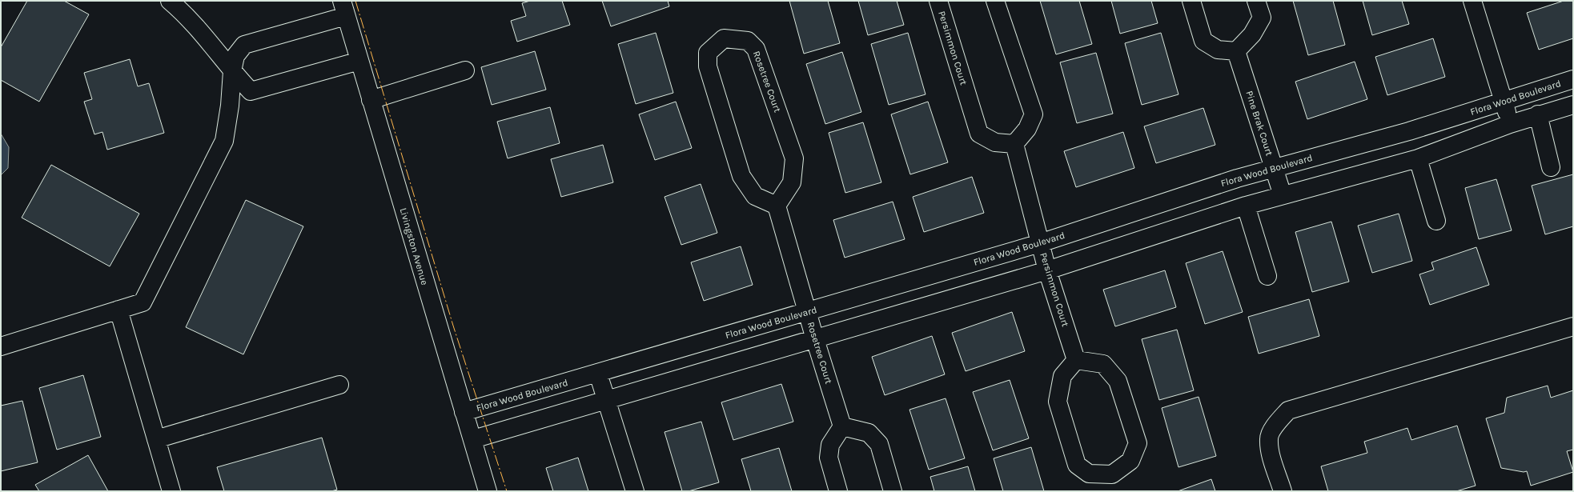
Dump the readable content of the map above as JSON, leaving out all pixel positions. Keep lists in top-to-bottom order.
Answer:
{
  "streets": {
    "street": [
      "Persimmon Court",
      "Rosetree Court",
      "Flora Wood Boulevard",
      "Pine Brak Court",
      "Livingston Avenue"
    ]
  },
  "crossings": [
    ["Persimmon Court", "Flora Wood Boulevard"],
    ["Rosetree Court", "Flora Wood Boulevard"],
    ["Flora Wood Boulevard", "Pine Brak Court"],
    ["Flora Wood Boulevard", "Livingston Avenue"]
  ]
}
